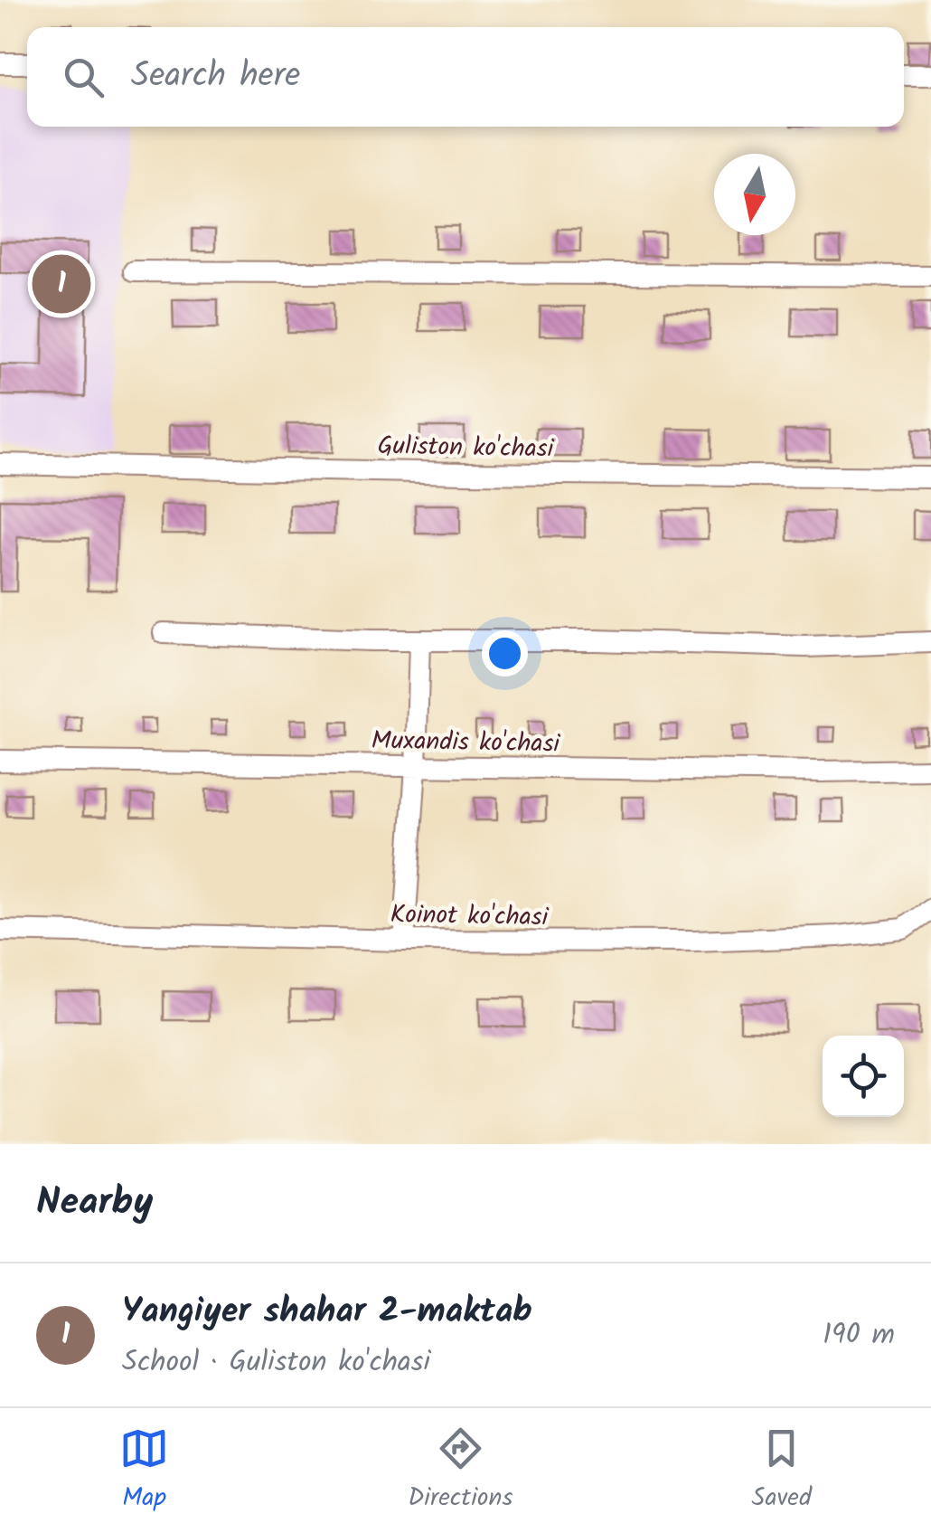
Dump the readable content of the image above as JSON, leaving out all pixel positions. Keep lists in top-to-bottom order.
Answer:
{
  "streets": {
    "street": ["Guliston ko'chasi", "Muxandis ko'chasi", "Koinot ko'chasi"]
  },
  "north": "bottom",
  "page": {
    "search": "Search here",
    "pins": "1",
    "heading": "Nearby",
    "list": [
      {
        "mark": "1",
        "name": "Yangiyer shahar 2-maktab",
        "note": "School · Guliston ko'chasi",
        "value": "190 m"
      }
    ],
    "nav": ["Map", "Directions", "Saved"]
  }
}
